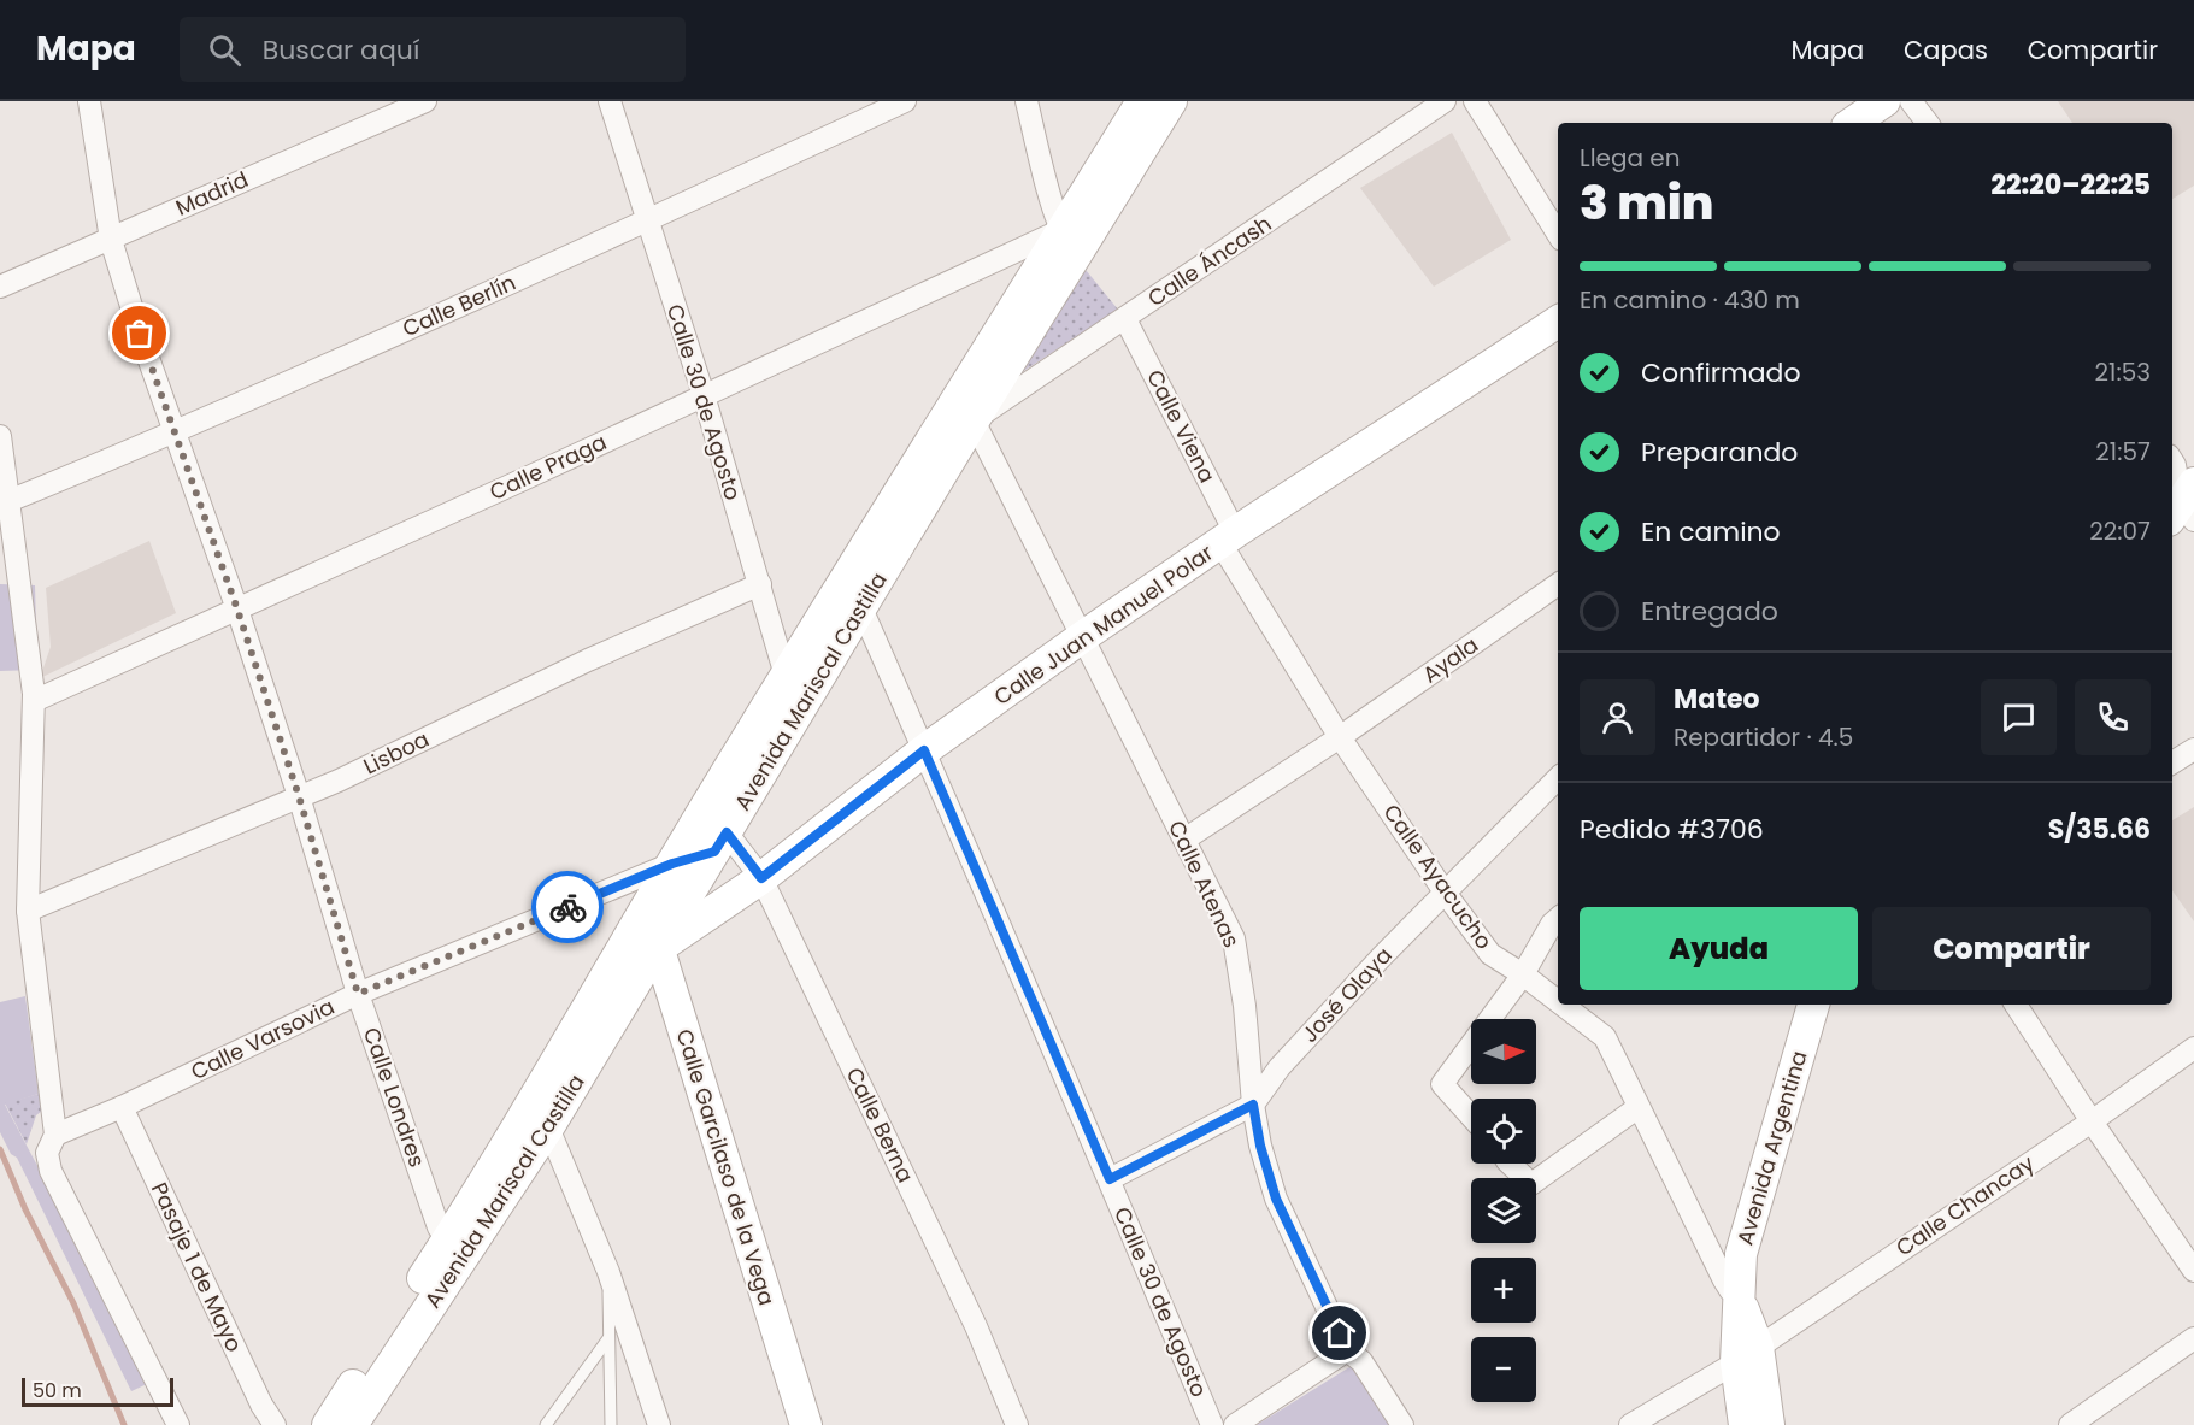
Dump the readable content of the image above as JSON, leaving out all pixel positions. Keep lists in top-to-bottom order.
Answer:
{
  "streets": {
    "main road": [
      "Calle Juan Manuel Polar",
      "Avenida Mariscal Castilla",
      "Avenida Argentina",
      "Calle Garcilaso de la Vega"
    ],
    "street": [
      "Madrid",
      "Calle Áncash",
      "Calle Berlín",
      "Calle 30 de Agosto",
      "Calle Viena",
      "Calle Praga",
      "Ayala",
      "Lisboa",
      "Calle Ayacucho",
      "Calle Atenas",
      "José Olaya",
      "Calle Varsovia",
      "Calle Londres",
      "Calle Berna",
      "Calle Chancay",
      "Pasaje 1 de Mayo"
    ]
  },
  "crossings": [
    ["Madrid", "Calle Londres"],
    ["Calle Áncash", "Calle Viena"],
    ["Calle Áncash", "Avenida Mariscal Castilla"],
    ["Calle Áncash", "Calle Atenas"],
    ["Calle Berlín", "Calle 30 de Agosto"],
    ["Calle Berlín", "Calle Londres"],
    ["Calle 30 de Agosto", "Calle Praga"],
    ["Calle 30 de Agosto", "Calle Juan Manuel Polar"],
    ["Calle 30 de Agosto", "Avenida Mariscal Castilla"],
    ["Calle 30 de Agosto", "Lisboa"],
    ["Calle 30 de Agosto", "José Olaya"],
    ["Calle Viena", "Calle Juan Manuel Polar"],
    ["Calle Viena", "Calle Ayacucho"],
    ["Calle Praga", "Avenida Mariscal Castilla"],
    ["Calle Praga", "Calle Londres"],
    ["Calle Juan Manuel Polar", "Avenida Mariscal Castilla"],
    ["Calle Juan Manuel Polar", "Calle Ayacucho"],
    ["Calle Juan Manuel Polar", "Calle Atenas"],
    ["Calle Juan Manuel Polar", "Calle Berna"],
    ["Calle Juan Manuel Polar", "Calle Garcilaso de la Vega"],
    ["Ayala", "Calle Ayacucho"],
    ["Ayala", "Calle Atenas"],
    ["Avenida Mariscal Castilla", "Calle Atenas"],
    ["Avenida Mariscal Castilla", "Calle Varsovia"],
    ["Avenida Mariscal Castilla", "Calle Londres"],
    ["Avenida Mariscal Castilla", "Calle Berna"],
    ["Avenida Mariscal Castilla", "Calle Garcilaso de la Vega"],
    ["Lisboa", "Calle Londres"],
    ["Calle Ayacucho", "José Olaya"],
    ["Calle Ayacucho", "Avenida Argentina"],
    ["Calle Atenas", "José Olaya"],
    ["Calle Varsovia", "Calle Londres"],
    ["Calle Varsovia", "Calle Berna"],
    ["Calle Varsovia", "Pasaje 1 de Mayo"],
    ["Avenida Argentina", "Calle Chancay"]
  ],
  "scale_bar": "50 m",
  "north": "right",
  "page": {
    "header": "Mapa",
    "search": "Buscar aquí",
    "nav": ["Mapa", "Capas", "Compartir"],
    "heading": ["3 min", "Llega en", "22:20–22:25"],
    "panel": [
      "Mateo",
      "Repartidor · 4.5",
      "Pedido #3706",
      "S/35.66"
    ],
    "bar": "En camino · 430 m",
    "list": [
      ["Confirmado", "21:53"],
      ["Preparando", "21:57"],
      ["En camino", "22:07"],
      "Entregado"
    ],
    "buttons": ["Ayuda", "Compartir"],
    "map_buttons": ["+", "−"],
    "scale": "50 m"
  }
}
